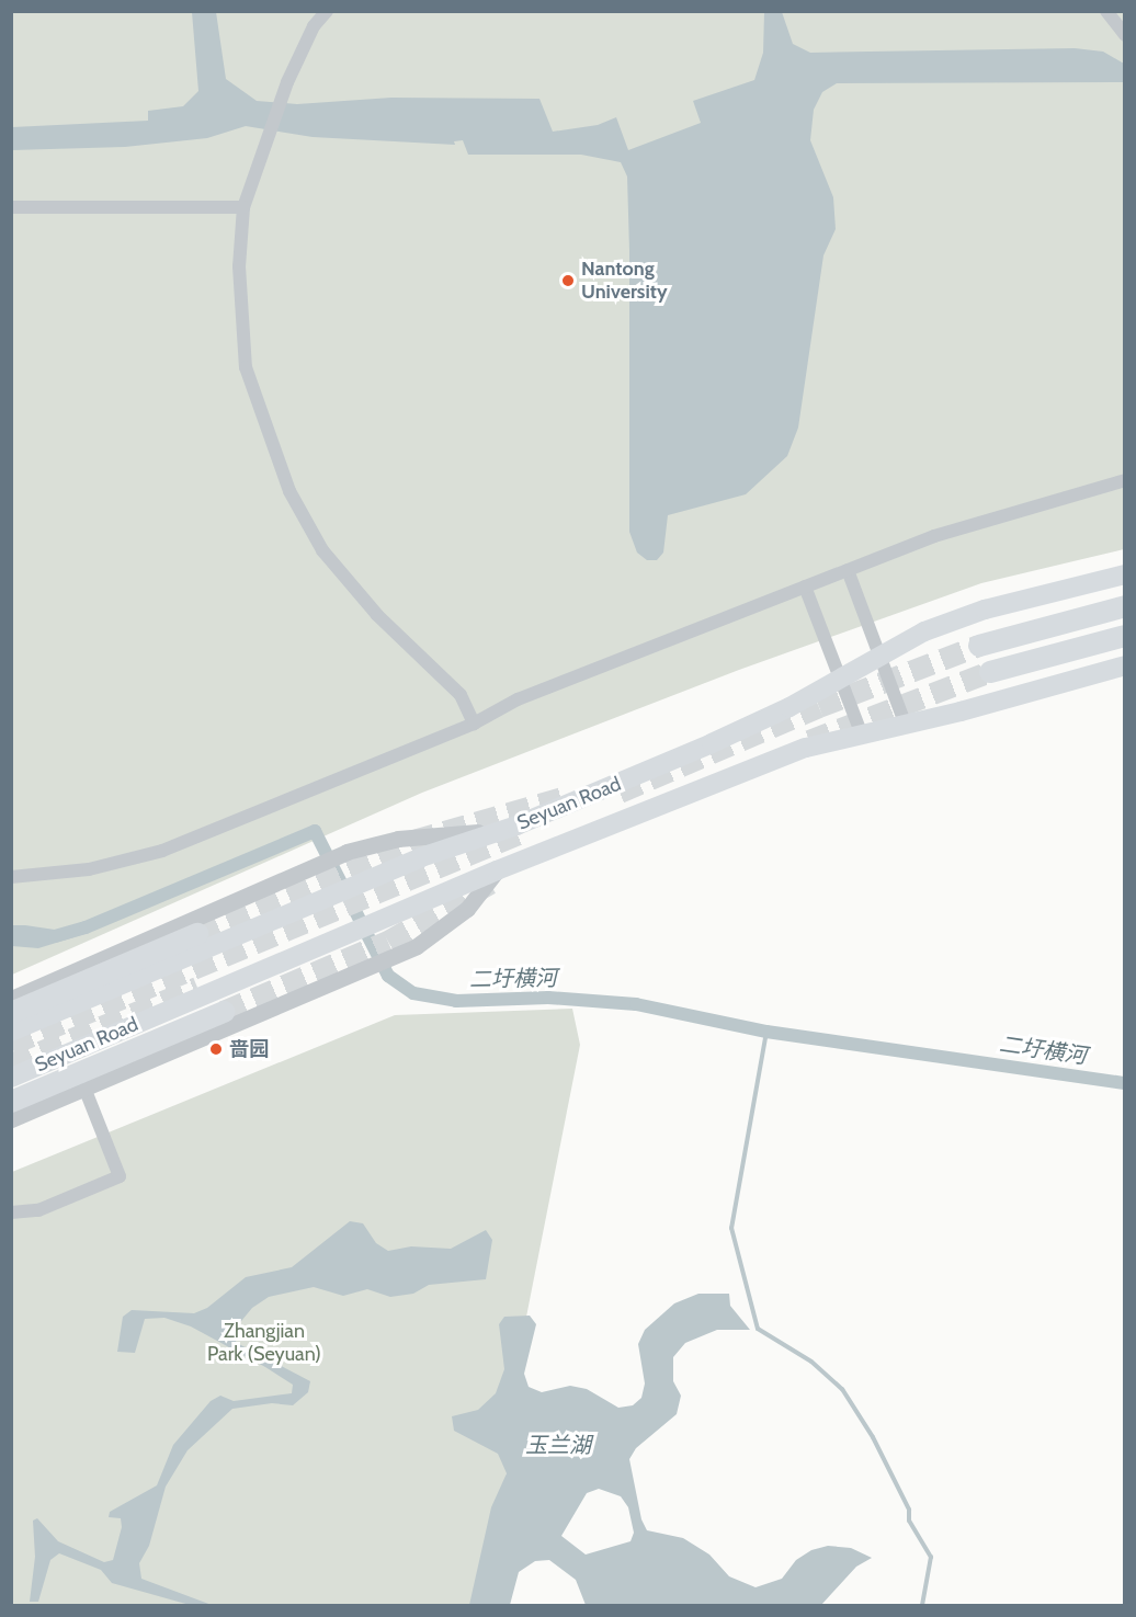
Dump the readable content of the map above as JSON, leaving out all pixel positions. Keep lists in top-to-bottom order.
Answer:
{
  "streets": {
    "main road": ["Seyuan Road"]
  },
  "water": ["二圩横河", "玉兰湖"],
  "parks": ["Zhangjian Park (Seyuan)"],
  "places": ["Nantong University", "啬园"]
}
